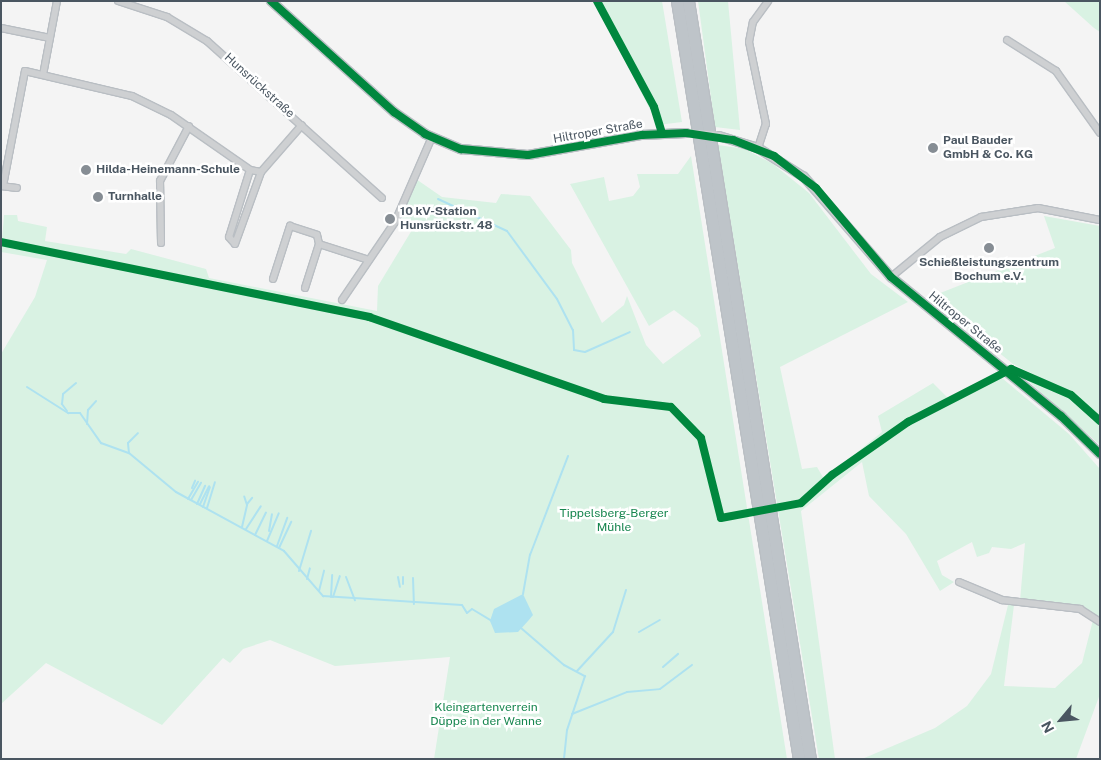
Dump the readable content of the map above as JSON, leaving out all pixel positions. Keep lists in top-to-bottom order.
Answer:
{
  "streets": {
    "street": ["Hunsrückstraße", "Hiltroper Straße"]
  },
  "parks": ["Tippelsberg-Berger Mühle", "Kleingartenverrein Düppe in der Wanne"],
  "places": [
    "Paul Bauder GmbH & Co. KG",
    "Hilda-Heinemann-Schule",
    "Turnhalle",
    "10 kV-Station Hunsrückstr. 48",
    "Schießleistungszentrum Bochum e.V."
  ],
  "north": "bottom left"
}
